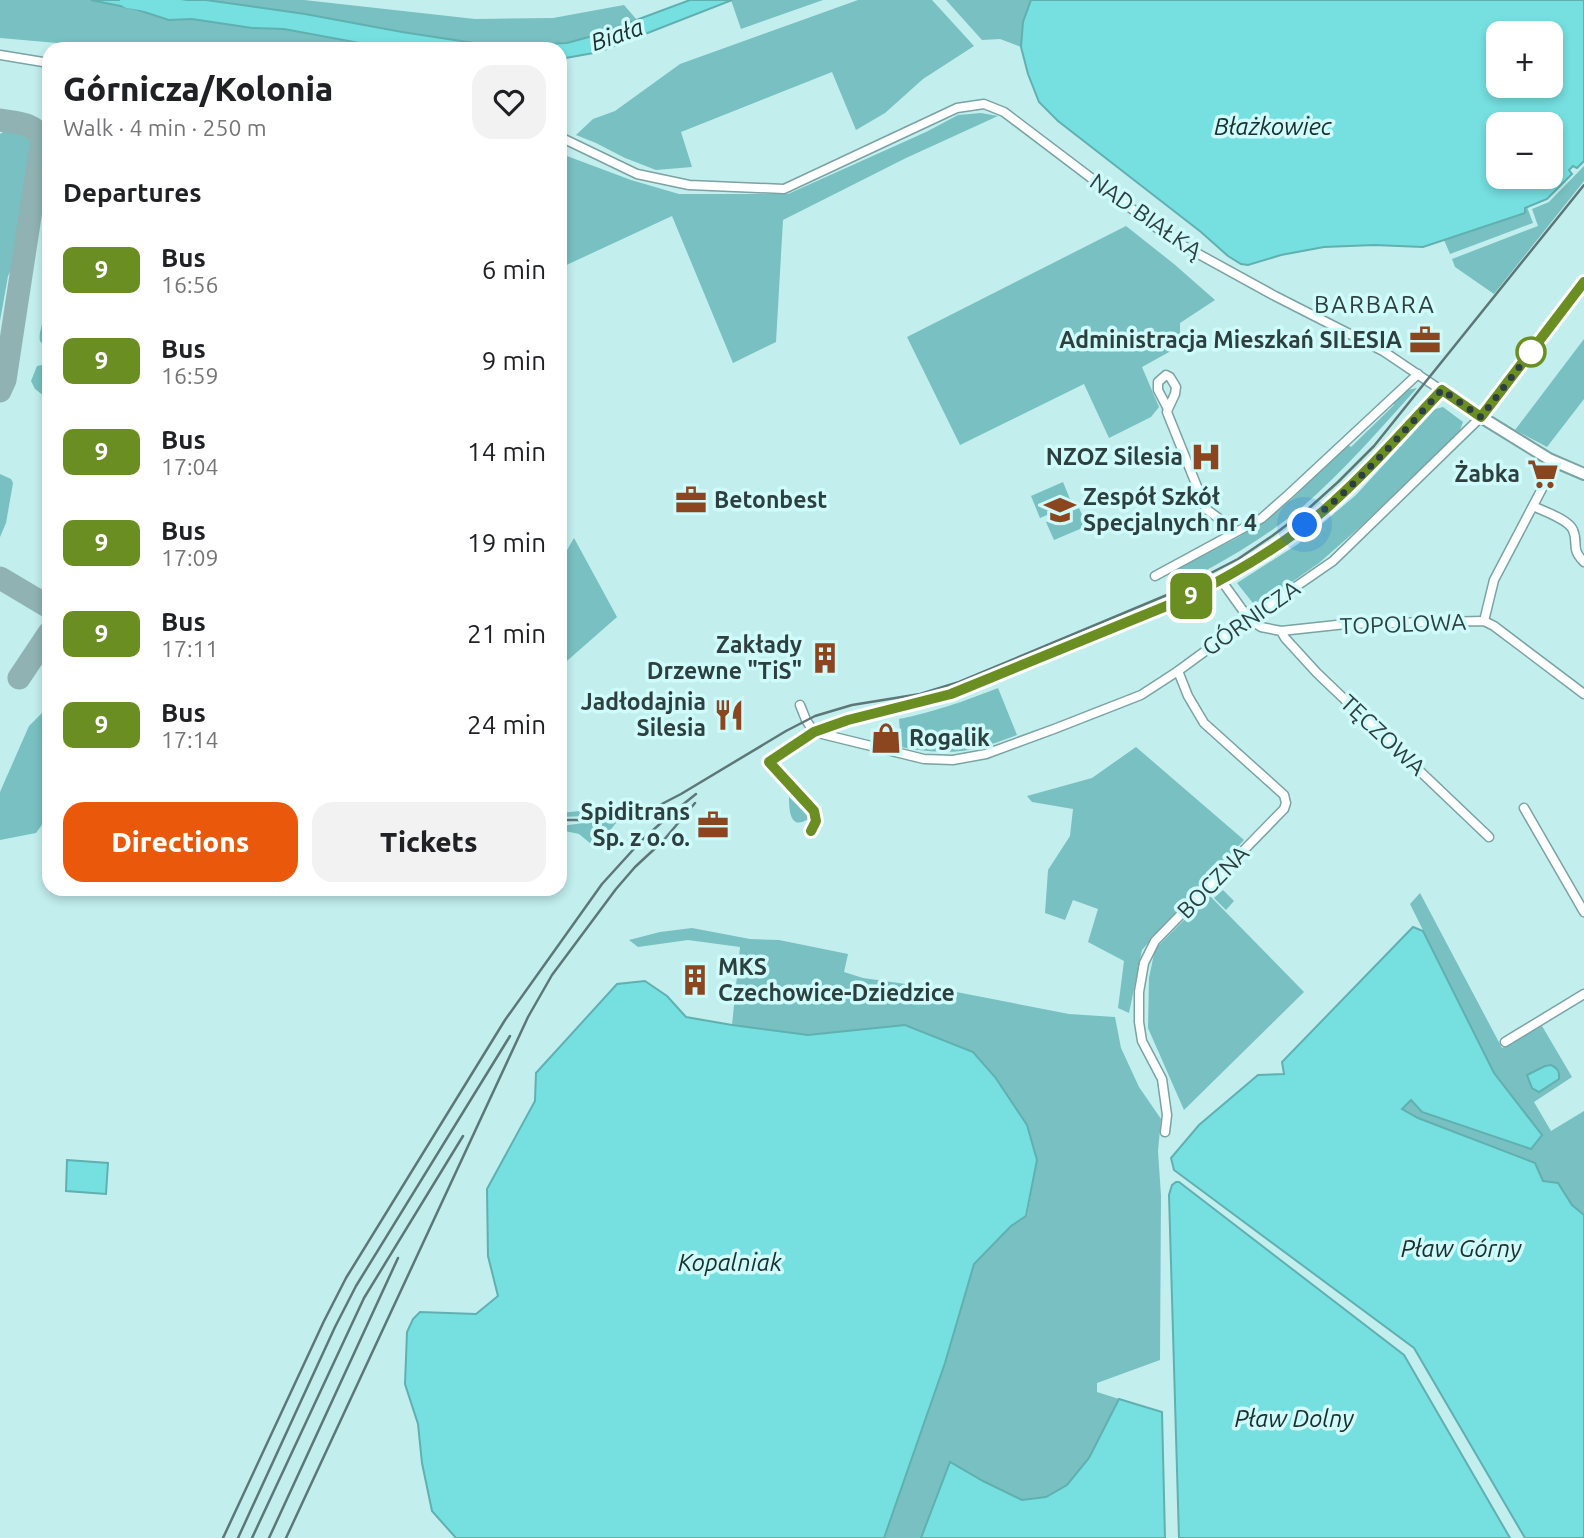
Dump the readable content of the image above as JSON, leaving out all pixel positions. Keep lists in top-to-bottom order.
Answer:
{
  "streets": {
    "street": [
      "NAD BIAŁKĄ",
      "GÓRNICZA",
      "TOPOLOWA",
      "TĘCZOWA",
      "BOCZNA"
    ]
  },
  "crossings": [
    ["NAD BIAŁKĄ", "GÓRNICZA"],
    ["GÓRNICZA", "TOPOLOWA"],
    ["GÓRNICZA", "BOCZNA"],
    ["TOPOLOWA", "TĘCZOWA"]
  ],
  "districts": ["BARBARA"],
  "water": [
    "Biała",
    "Błażkowiec",
    "Pław Górny",
    "Kopalniak",
    "Pław Dolny"
  ],
  "places": {
    "office": ["Administracja Mieszkań SILESIA", "Betonbest", "Spiditrans Sp. z o. o."],
    "hospital": ["NZOZ Silesia"],
    "supermarket": ["Żabka"],
    "school or university": ["Zespół Szkół Specjalnych nr 4"],
    "building": ["Zakłady Drzewne \"TiS\"", "MKS Czechowice-Dziedzice"],
    "restaurant": ["Jadłodajnia Silesia"],
    "shop": ["Rogalik"]
  },
  "lines": ["bus line 9"],
  "page": {
    "on_map": "9",
    "map_buttons": ["+", "−"],
    "heading": [
      ["Górnicza/Kolonia", "Walk · 4 min · 250 m"],
      "Departures"
    ],
    "list": [
      {
        "mark": "9",
        "name": "Bus",
        "note": "16:56",
        "value": "6 min"
      },
      {
        "mark": "9",
        "name": "Bus",
        "note": "16:59",
        "value": "9 min"
      },
      {
        "mark": "9",
        "name": "Bus",
        "note": "17:04",
        "value": "14 min"
      },
      {
        "mark": "9",
        "name": "Bus",
        "note": "17:09",
        "value": "19 min"
      },
      {
        "mark": "9",
        "name": "Bus",
        "note": "17:11",
        "value": "21 min"
      },
      {
        "mark": "9",
        "name": "Bus",
        "note": "17:14",
        "value": "24 min"
      }
    ],
    "buttons": ["Directions", "Tickets"]
  }
}
